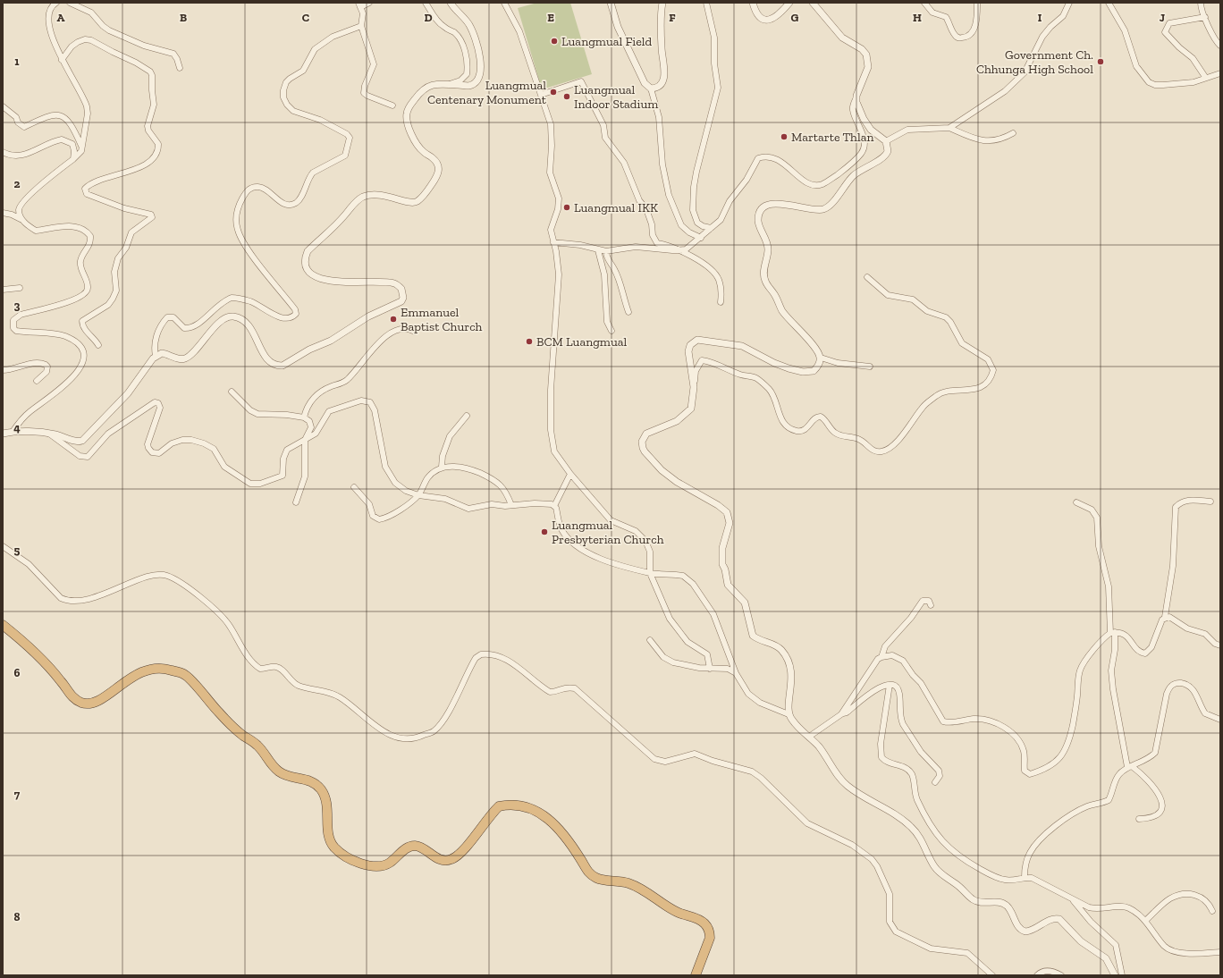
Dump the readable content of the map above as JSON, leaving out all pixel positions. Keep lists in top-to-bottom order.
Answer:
{
  "places": [
    "Luangmual Field",
    "Government Ch. Chhunga High School",
    "Luangmual Centenary Monument",
    "Luangmual Indoor Stadium",
    "Martarte Thlan",
    "Luangmual IKK",
    "Emmanuel Baptist Church",
    "BCM Luangmual",
    "Luangmual Presbyterian Church"
  ],
  "grid": {
    "columns": [
      "A",
      "B",
      "C",
      "D",
      "E",
      "F",
      "G",
      "H",
      "I",
      "J"
    ],
    "rows": [
      "1",
      "2",
      "3",
      "4",
      "5",
      "6",
      "7",
      "8"
    ]
  }
}
